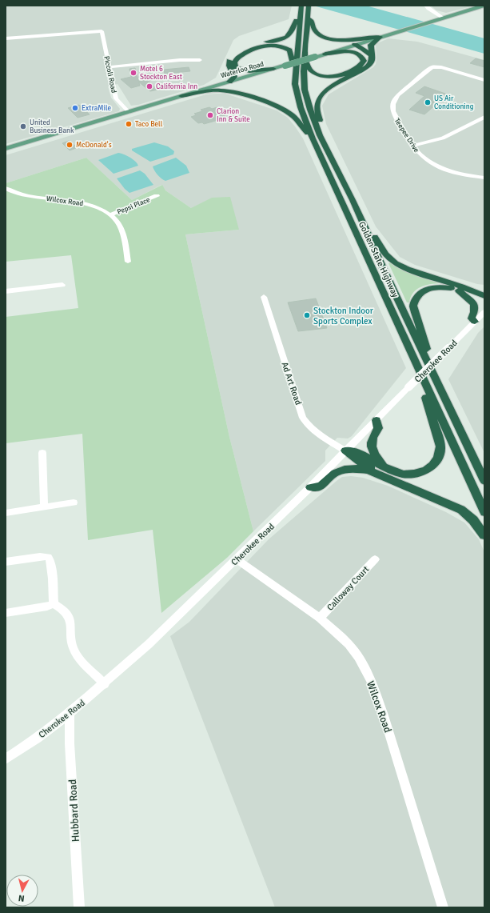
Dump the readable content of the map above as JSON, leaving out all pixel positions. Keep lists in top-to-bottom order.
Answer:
{
  "streets": {
    "highway": ["Golden State Highway"],
    "main road": ["Waterloo Road"],
    "street": [
      "Piccoli Road",
      "Teepee Drive",
      "Wilcox Road",
      "Pepsi Place",
      "Cherokee Road",
      "Ad Art Road",
      "Calloway Court",
      "Hubbard Road"
    ]
  },
  "crossings": [
    ["Waterloo Road", "Piccoli Road"],
    ["Wilcox Road", "Pepsi Place"],
    ["Wilcox Road", "Cherokee Road"],
    ["Wilcox Road", "Calloway Court"],
    ["Cherokee Road", "Ad Art Road"],
    ["Cherokee Road", "Hubbard Road"]
  ],
  "places": [
    "Motel 6 Stockton East",
    "California Inn",
    "US Air Conditioning",
    "ExtraMile",
    "Clarion Inn & Suite",
    "Taco Bell",
    "United Business Bank",
    "McDonald's",
    "Stockton Indoor Sports Complex"
  ],
  "north": "bottom"
}
